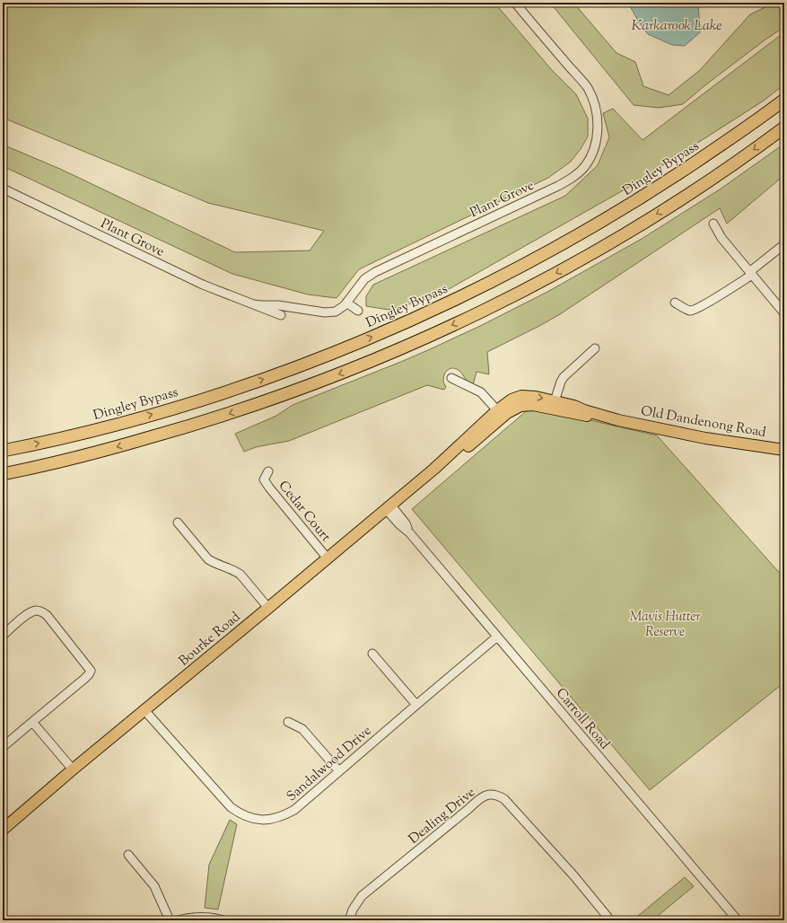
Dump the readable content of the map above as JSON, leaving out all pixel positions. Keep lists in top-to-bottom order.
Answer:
{
  "streets": {
    "highway": ["Dingley Bypass"],
    "main road": ["Old Dandenong Road", "Bourke Road"],
    "street": [
      "Plant Grove",
      "Cedar Court",
      "Carroll Road",
      "Sandalwood Drive",
      "Dealing Drive"
    ]
  },
  "crossings": [
    ["Old Dandenong Road", "Bourke Road"],
    ["Cedar Court", "Bourke Road"],
    ["Bourke Road", "Carroll Road"],
    ["Bourke Road", "Sandalwood Drive"],
    ["Carroll Road", "Sandalwood Drive"]
  ],
  "water": ["Karkarook Lake"],
  "parks": ["Mavis Hutter Reserve"]
}
